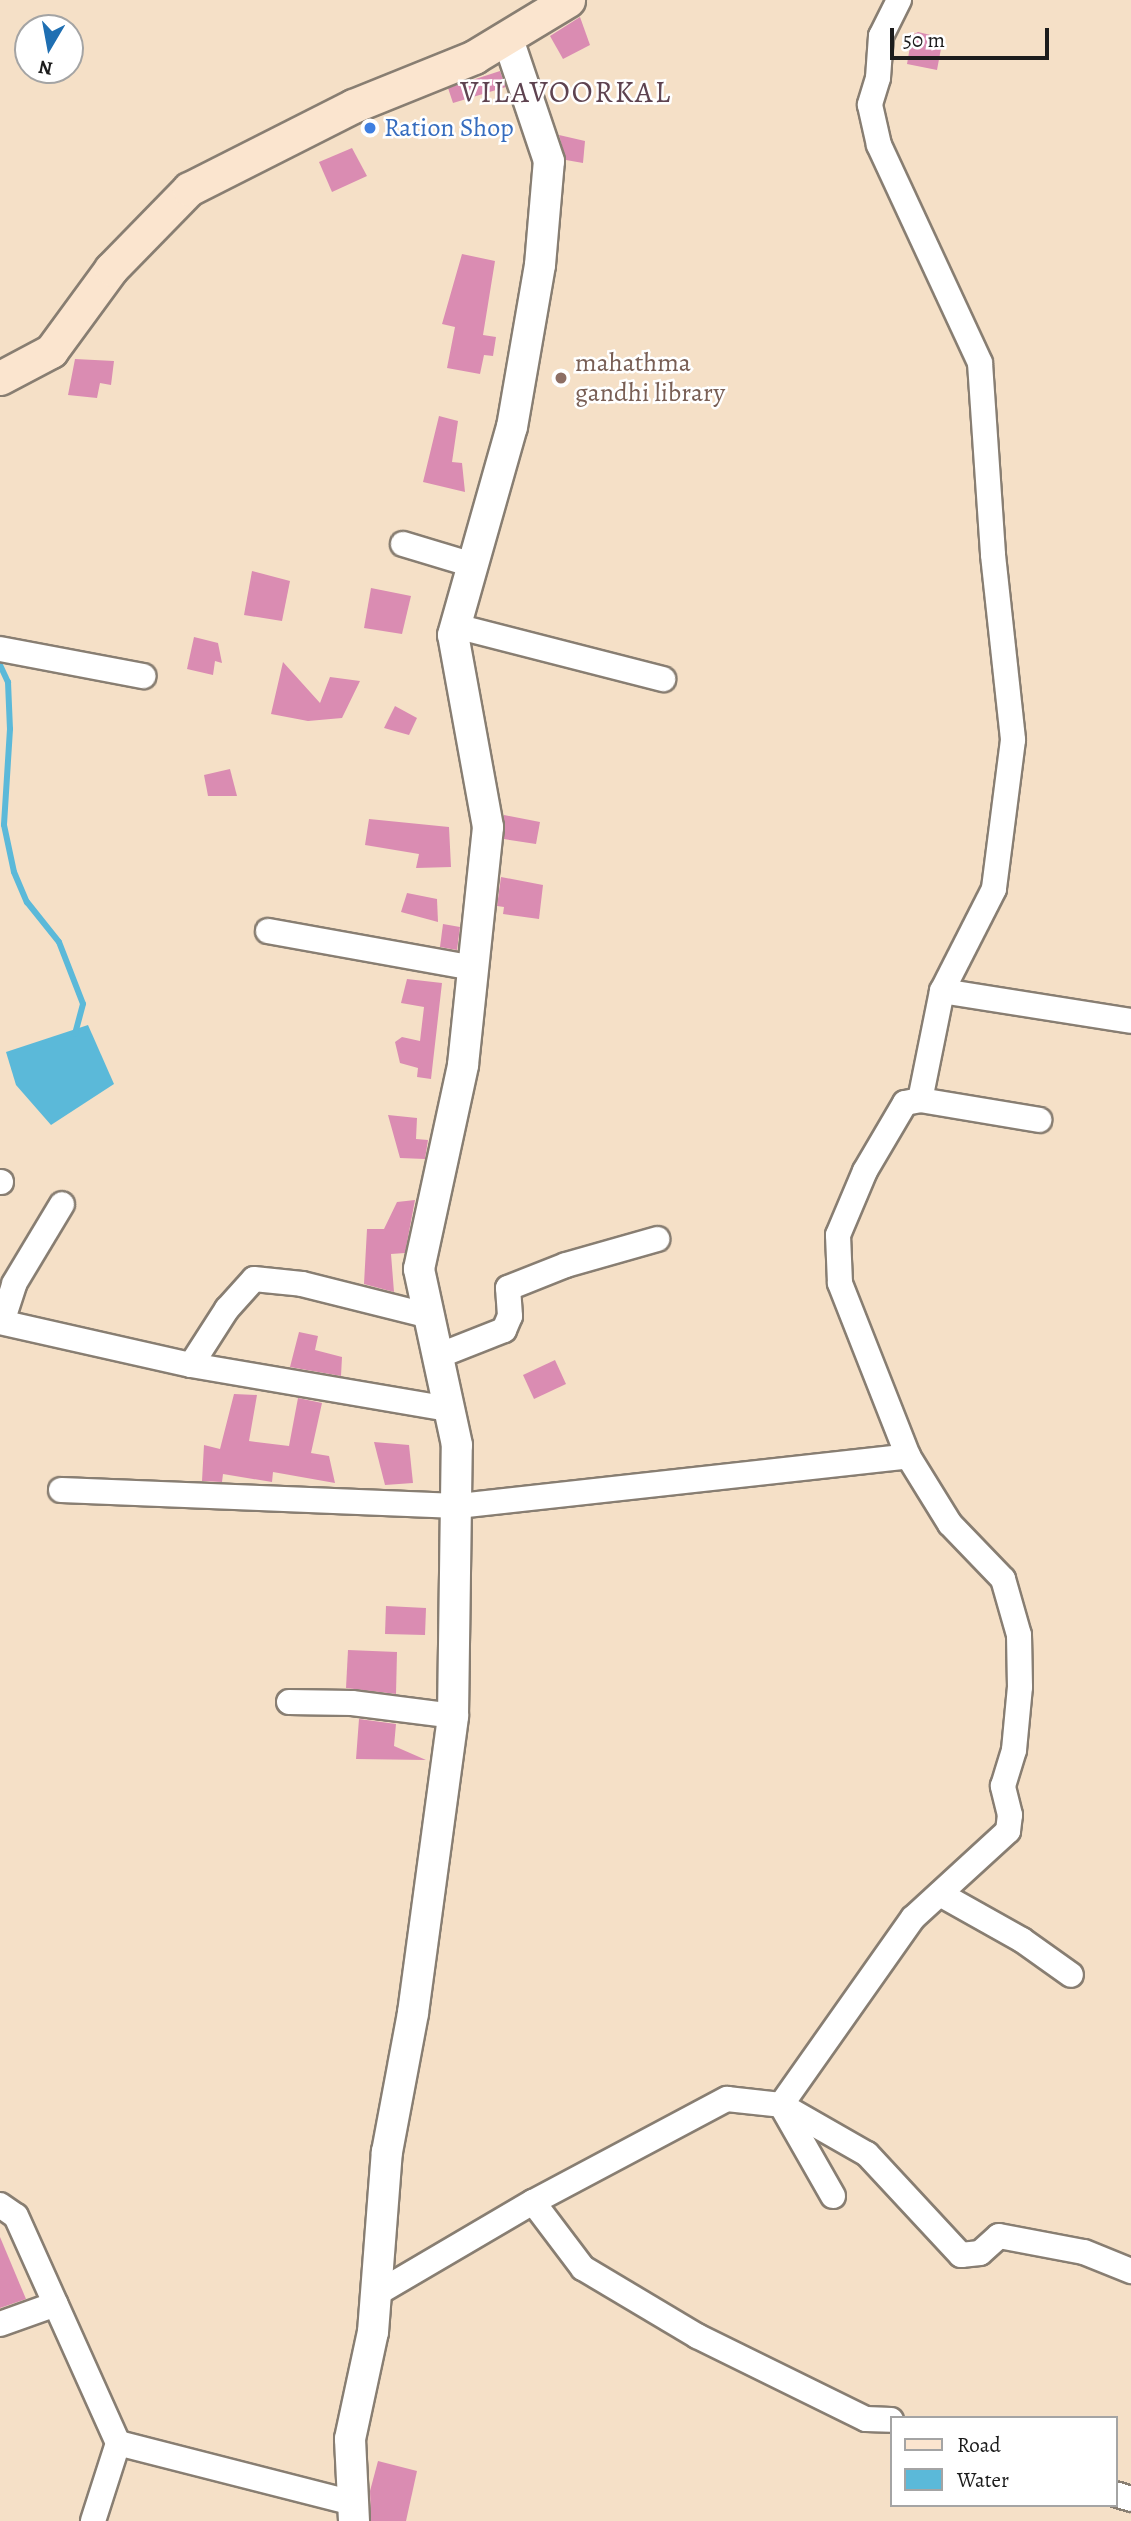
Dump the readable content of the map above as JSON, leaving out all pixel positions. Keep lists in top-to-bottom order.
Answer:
{
  "districts": ["VILAVOORKAL"],
  "places": ["Ration Shop", "mahathma gandhi library"],
  "legend": ["Road", "Water"],
  "scale_bar": "50 m",
  "north": "bottom"
}
